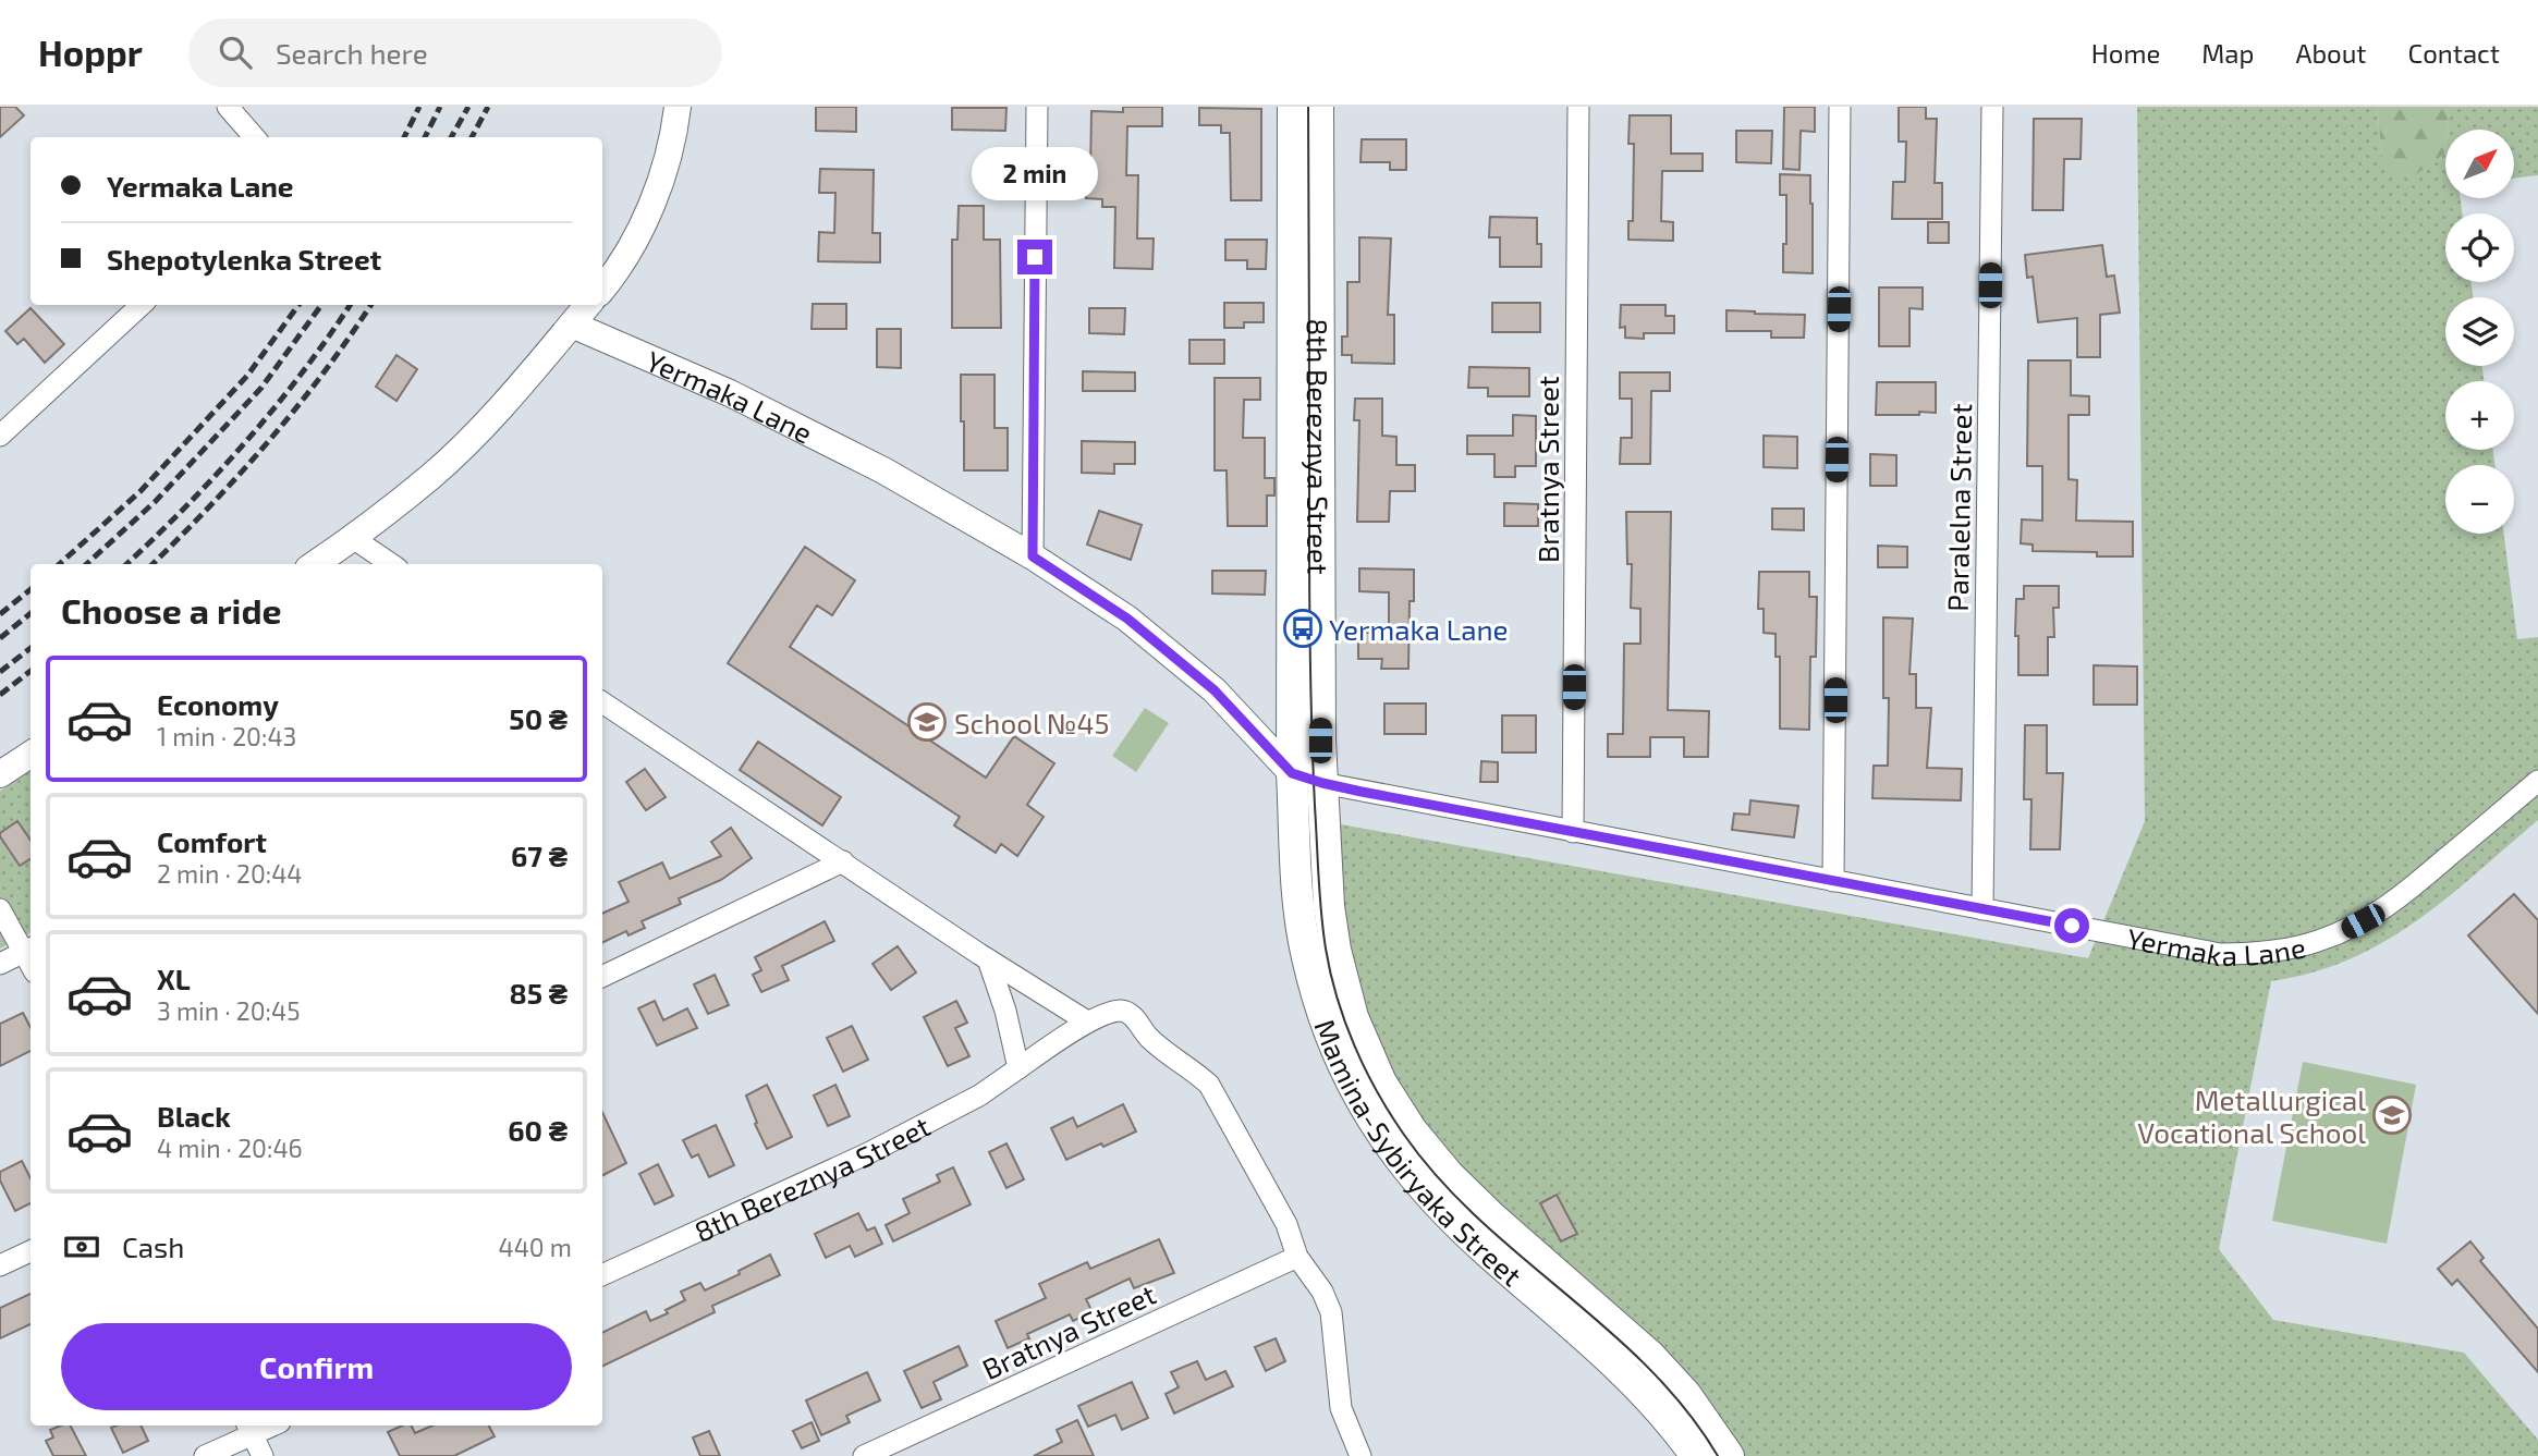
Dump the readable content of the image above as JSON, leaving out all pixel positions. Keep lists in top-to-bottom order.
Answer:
{
  "streets": {
    "main road": ["Yermaka Lane", "8th Bereznya Street", "Mamina-Sybiryaka Street"],
    "street": ["Bratnya Street", "Paralelna Street"]
  },
  "crossings": [
    ["Yermaka Lane", "8th Bereznya Street"],
    ["Yermaka Lane", "Bratnya Street"],
    ["Yermaka Lane", "Paralelna Street"],
    ["Yermaka Lane", "Mamina-Sybiryaka Street"],
    ["8th Bereznya Street", "Bratnya Street"],
    ["8th Bereznya Street", "Mamina-Sybiryaka Street"]
  ],
  "places": {
    "bus stop": ["Yermaka Lane"],
    "school or university": ["School №45", "Metallurgical Vocational School"]
  },
  "north": "top right",
  "page": {
    "header": "Hoppr",
    "search": "Search here",
    "nav": [
      "Home",
      "Map",
      "About",
      "Contact"
    ],
    "map_buttons": ["+", "−"],
    "banner": ["Yermaka Lane", "Shepotylenka Street"],
    "bubble": "2 min",
    "heading": "Choose a ride",
    "list": [
      {
        "name": "Economy",
        "note": "1 min · 20:43",
        "value": "50 ₴"
      },
      {
        "name": "Comfort",
        "note": "2 min · 20:44",
        "value": "67 ₴"
      },
      {
        "name": "XL",
        "note": "3 min · 20:45",
        "value": "85 ₴"
      },
      {
        "name": "Black",
        "note": "4 min · 20:46",
        "value": "60 ₴"
      }
    ],
    "pay": ["Cash", "440 m"],
    "buttons": "Confirm"
  }
}
